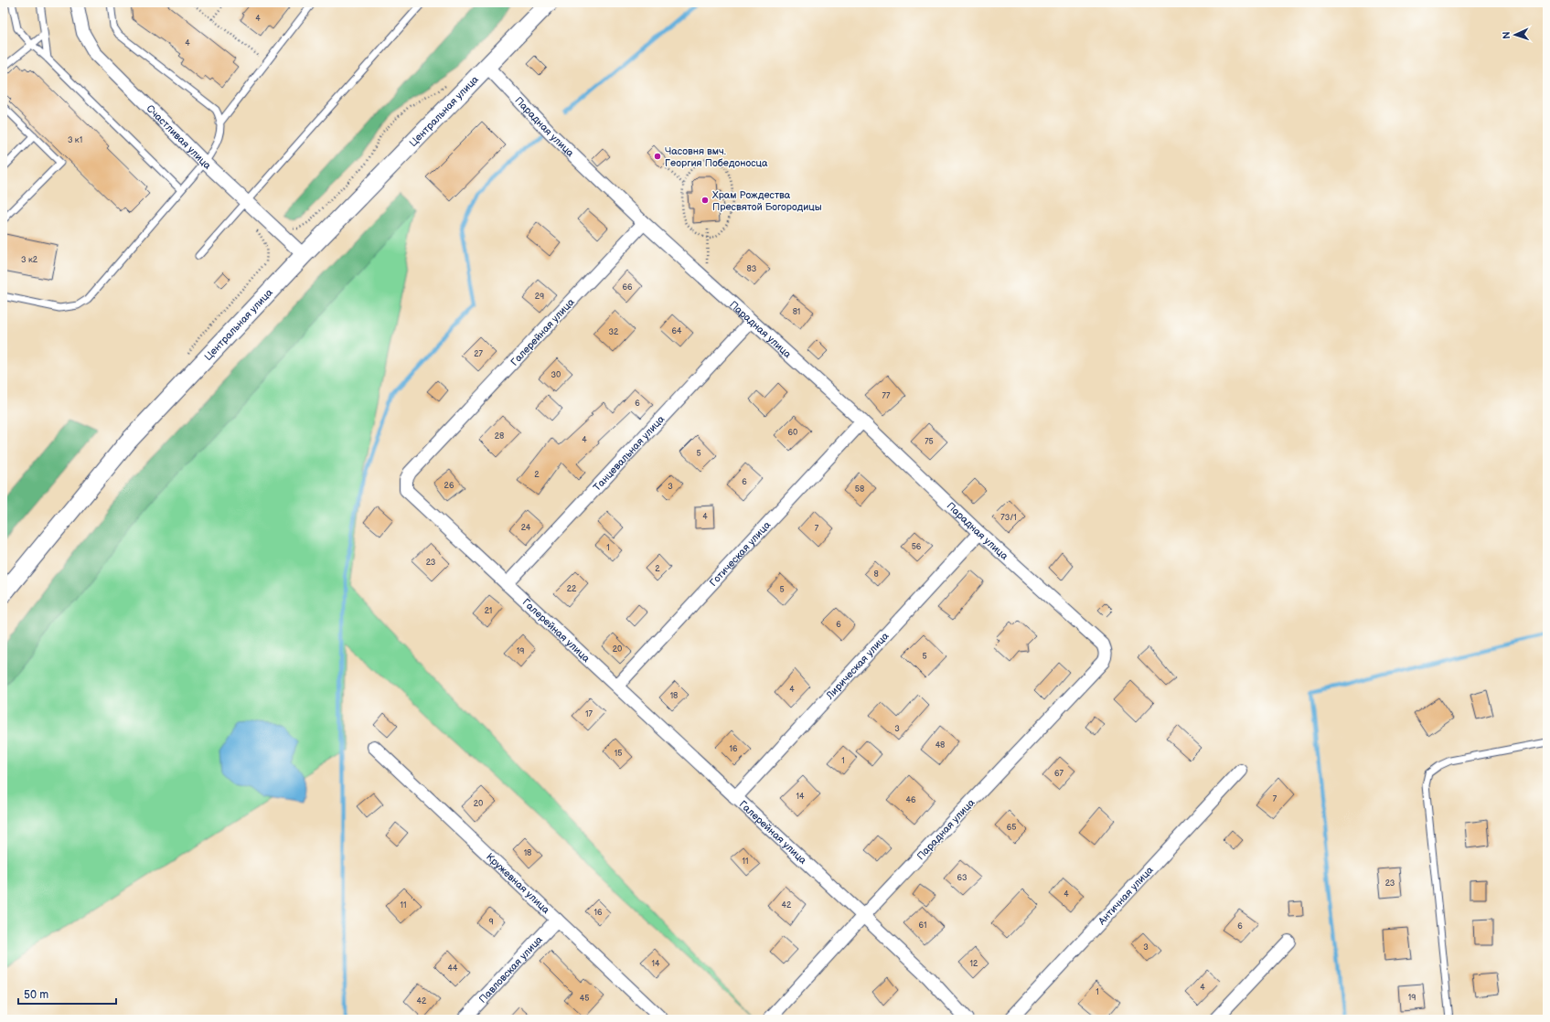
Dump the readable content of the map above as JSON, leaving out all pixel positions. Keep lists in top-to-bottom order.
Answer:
{
  "streets": {
    "main road": ["Центральная улица"],
    "street": [
      "Парадная улица",
      "Счастливая улица",
      "Галерейная улица",
      "Танцевальная улица",
      "Готическая улица",
      "Лирическая улица",
      "Кружевная улица",
      "Античная улица",
      "Павловская улица"
    ]
  },
  "crossings": [
    ["Центральная улица", "Парадная улица"],
    ["Центральная улица", "Счастливая улица"],
    ["Парадная улица", "Галерейная улица"],
    ["Парадная улица", "Танцевальная улица"],
    ["Парадная улица", "Готическая улица"],
    ["Парадная улица", "Лирическая улица"],
    ["Галерейная улица", "Танцевальная улица"],
    ["Галерейная улица", "Готическая улица"],
    ["Галерейная улица", "Лирическая улица"],
    ["Кружевная улица", "Павловская улица"]
  ],
  "places": ["Часовня вмч. Георгия Победоносца", "Храм Рождества Пресвятой Богородицы"],
  "house_numbers": [
    "4",
    "4",
    "3 к1",
    "3 к2",
    "83",
    "66",
    "29",
    "81",
    "64",
    "32",
    "27",
    "30",
    "77",
    "6",
    "60",
    "28",
    "4",
    "75",
    "5",
    "2",
    "6",
    "26",
    "3",
    "58",
    "4",
    "73/1",
    "24",
    "7",
    "56",
    "1",
    "23",
    "2",
    "8",
    "22",
    "5",
    "21",
    "6",
    "20",
    "19",
    "5",
    "4",
    "18",
    "17",
    "3",
    "48",
    "16",
    "15",
    "1",
    "67",
    "14",
    "7",
    "46",
    "20",
    "65",
    "18",
    "11",
    "63",
    "23",
    "4",
    "11",
    "42",
    "16",
    "9",
    "61",
    "6",
    "3",
    "14",
    "12",
    "44",
    "4",
    "1",
    "19",
    "45",
    "42"
  ],
  "scale_bar": "50 m",
  "north": "left"
}
